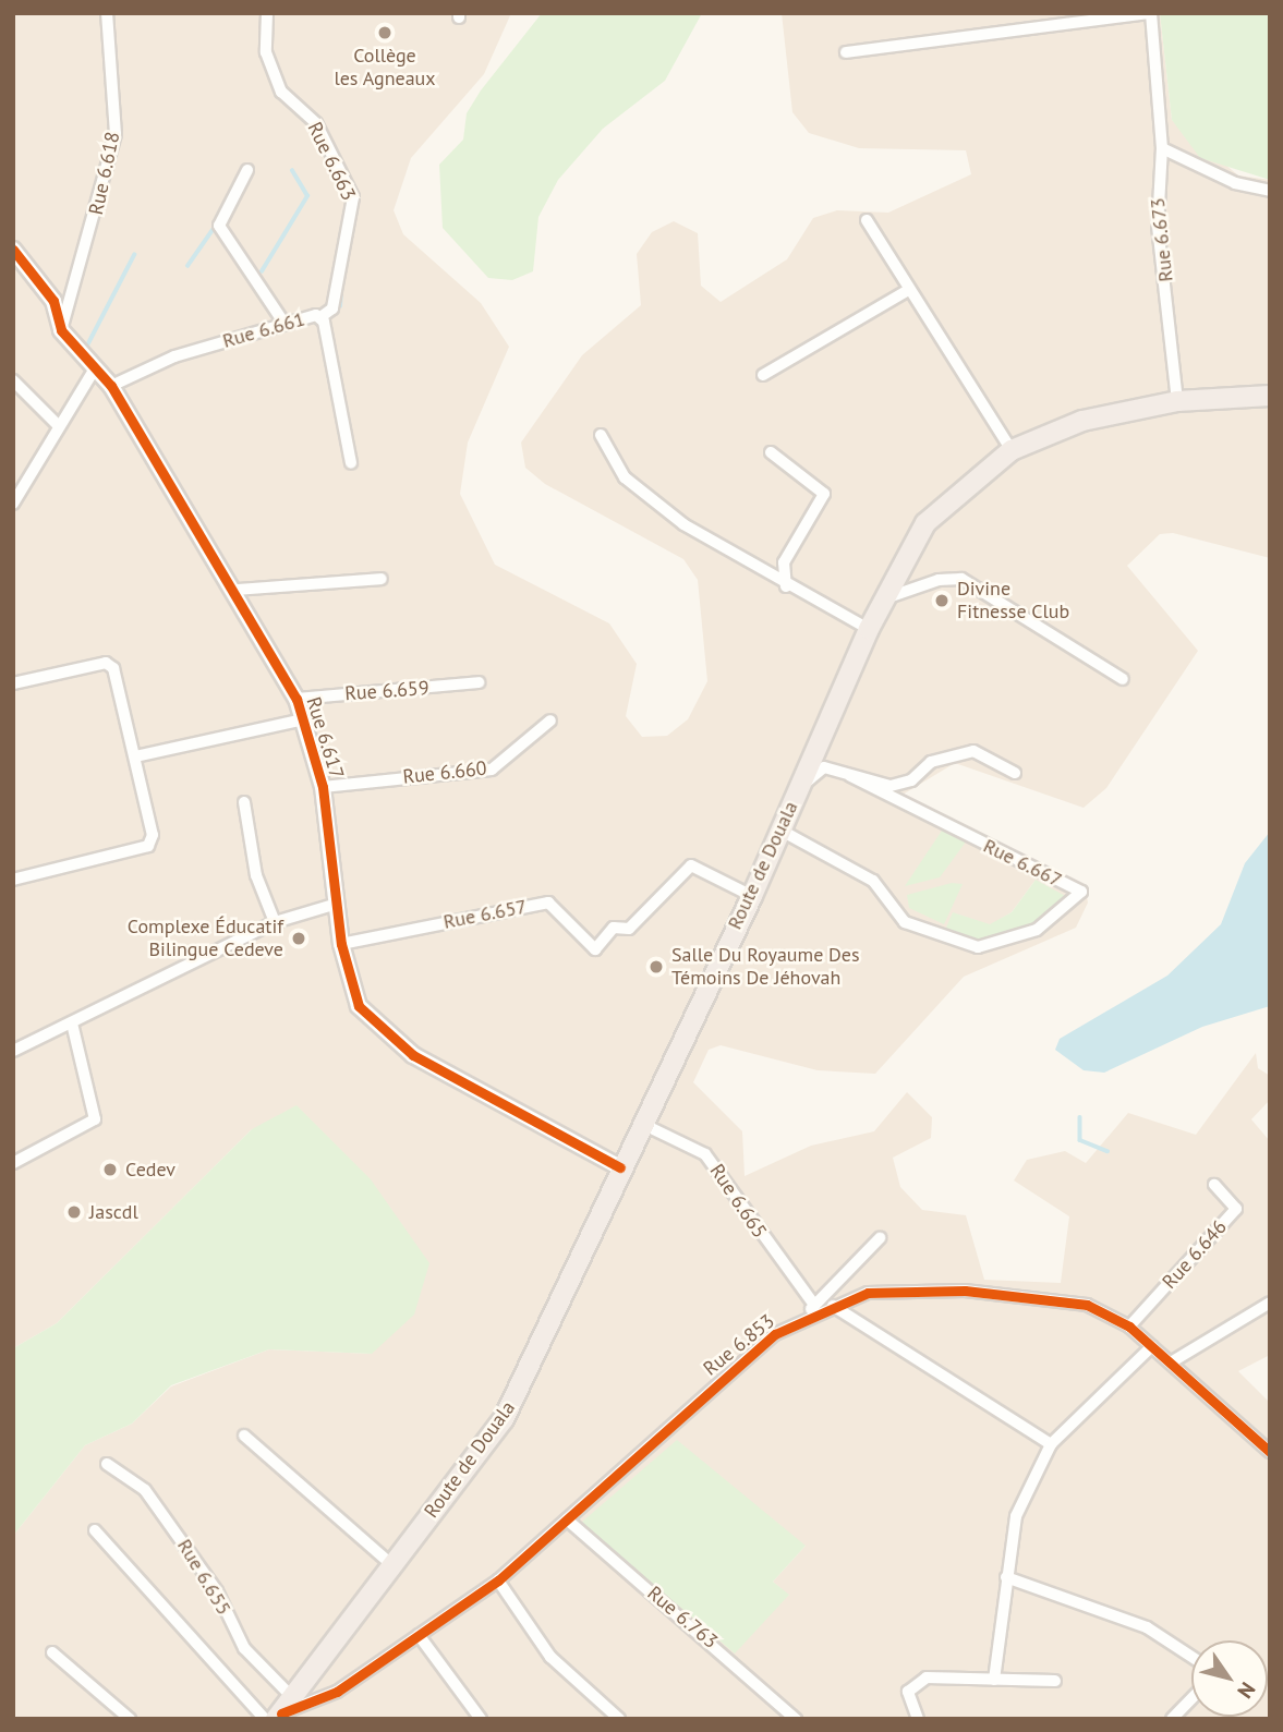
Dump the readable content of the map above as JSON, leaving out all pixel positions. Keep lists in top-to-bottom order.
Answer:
{
  "streets": {
    "highway": ["Route de Douala"],
    "street": [
      "Rue 6.663",
      "Rue 6.618",
      "Rue 6.673",
      "Rue 6.661",
      "Rue 6.659",
      "Rue 6.617",
      "Rue 6.660",
      "Rue 6.667",
      "Rue 6.657",
      "Rue 6.665",
      "Rue 6.646",
      "Rue 6.853",
      "Rue 6.655",
      "Rue 6.763"
    ]
  },
  "crossings": [
    ["Rue 6.663", "Rue 6.661"],
    ["Rue 6.618", "Rue 6.617"],
    ["Rue 6.673", "Route de Douala"],
    ["Rue 6.661", "Rue 6.617"],
    ["Rue 6.659", "Rue 6.617"],
    ["Rue 6.617", "Rue 6.660"],
    ["Rue 6.617", "Route de Douala"],
    ["Rue 6.617", "Rue 6.657"],
    ["Rue 6.667", "Route de Douala"],
    ["Route de Douala", "Rue 6.657"],
    ["Route de Douala", "Rue 6.665"],
    ["Route de Douala", "Rue 6.853"],
    ["Route de Douala", "Rue 6.655"],
    ["Rue 6.646", "Rue 6.853"],
    ["Rue 6.853", "Rue 6.655"],
    ["Rue 6.853", "Rue 6.763"]
  ],
  "places": [
    "Collège les Agneaux",
    "Divine Fitnesse Club",
    "Complexe Éducatif Bilingue Cedeve",
    "Salle Du Royaume Des Témoins De Jéhovah",
    "Cedev",
    "Jascdl"
  ],
  "north": "bottom right"
}
